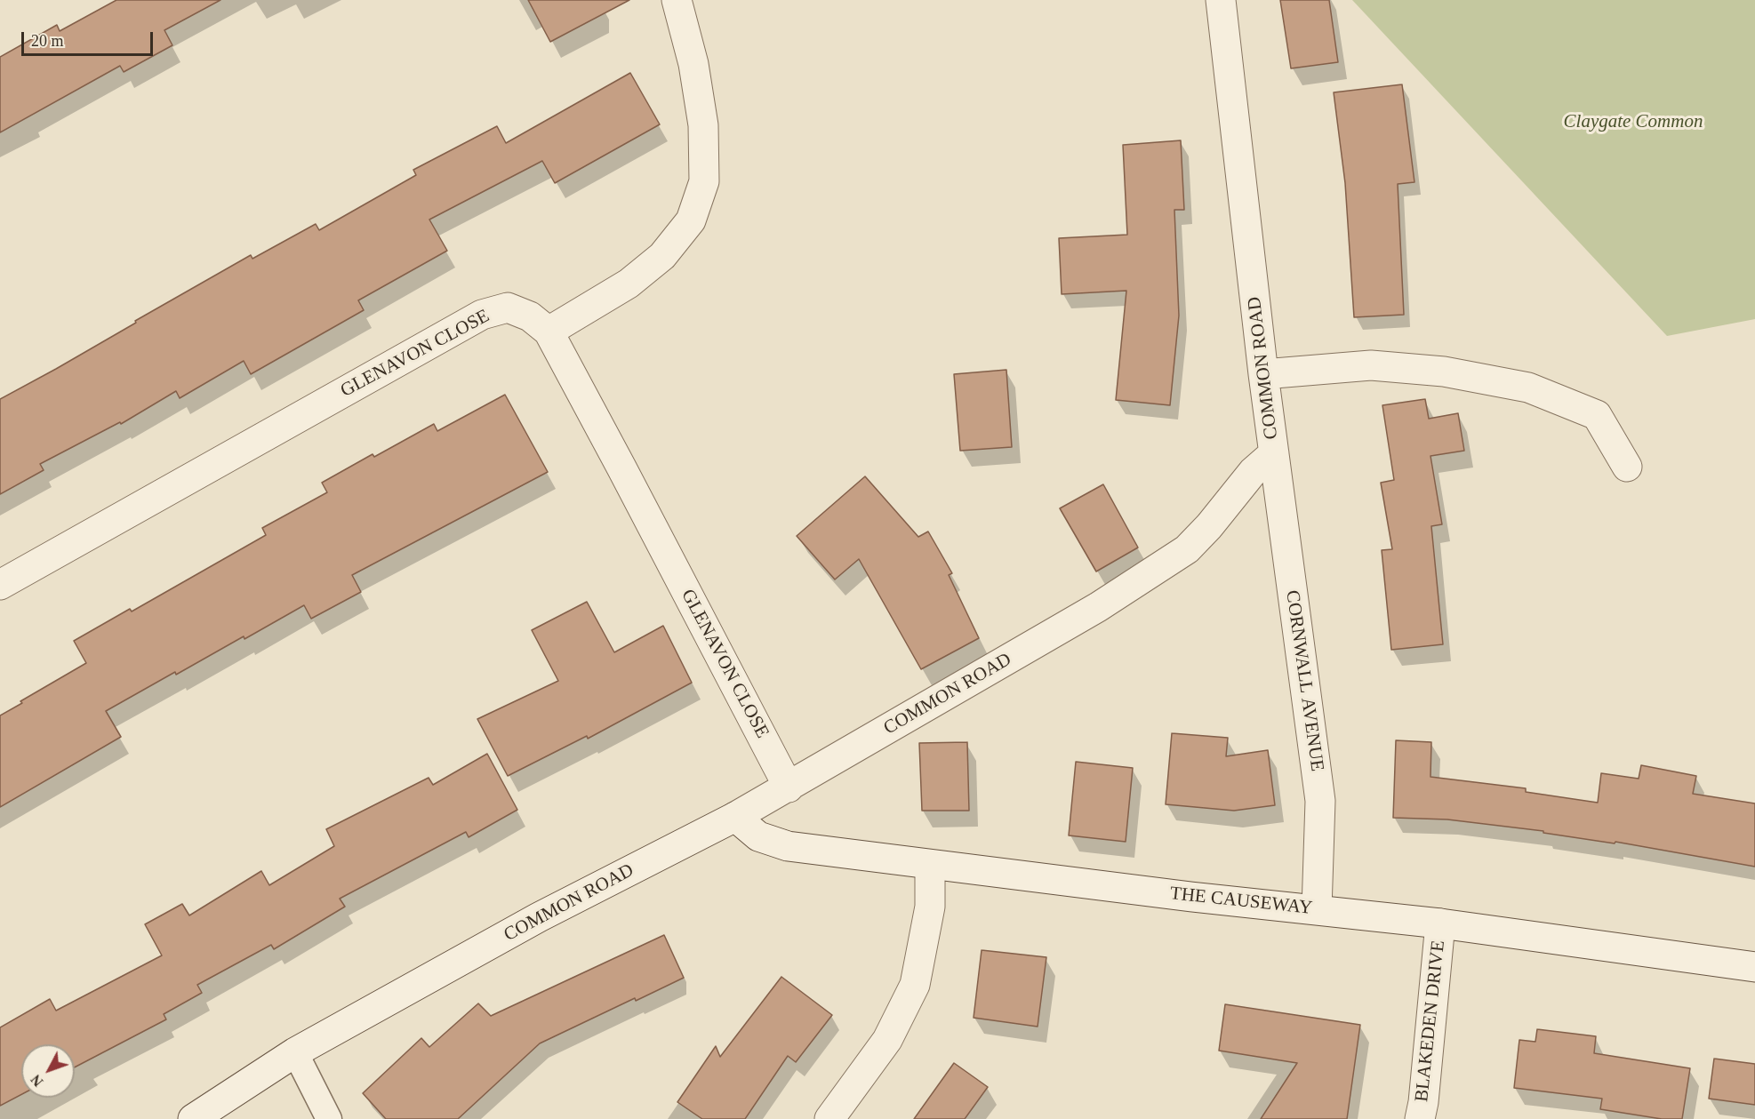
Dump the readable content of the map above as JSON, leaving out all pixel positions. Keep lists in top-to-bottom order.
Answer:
{
  "streets": {
    "street": [
      "GLENAVON CLOSE",
      "COMMON ROAD",
      "CORNWALL AVENUE",
      "THE CAUSEWAY",
      "BLAKEDEN DRIVE"
    ]
  },
  "crossings": [
    ["GLENAVON CLOSE", "COMMON ROAD"],
    ["COMMON ROAD", "CORNWALL AVENUE"],
    ["COMMON ROAD", "THE CAUSEWAY"],
    ["CORNWALL AVENUE", "THE CAUSEWAY"],
    ["THE CAUSEWAY", "BLAKEDEN DRIVE"]
  ],
  "parks": ["Claygate Common"],
  "scale_bar": "20 m",
  "north": "bottom left"
}
